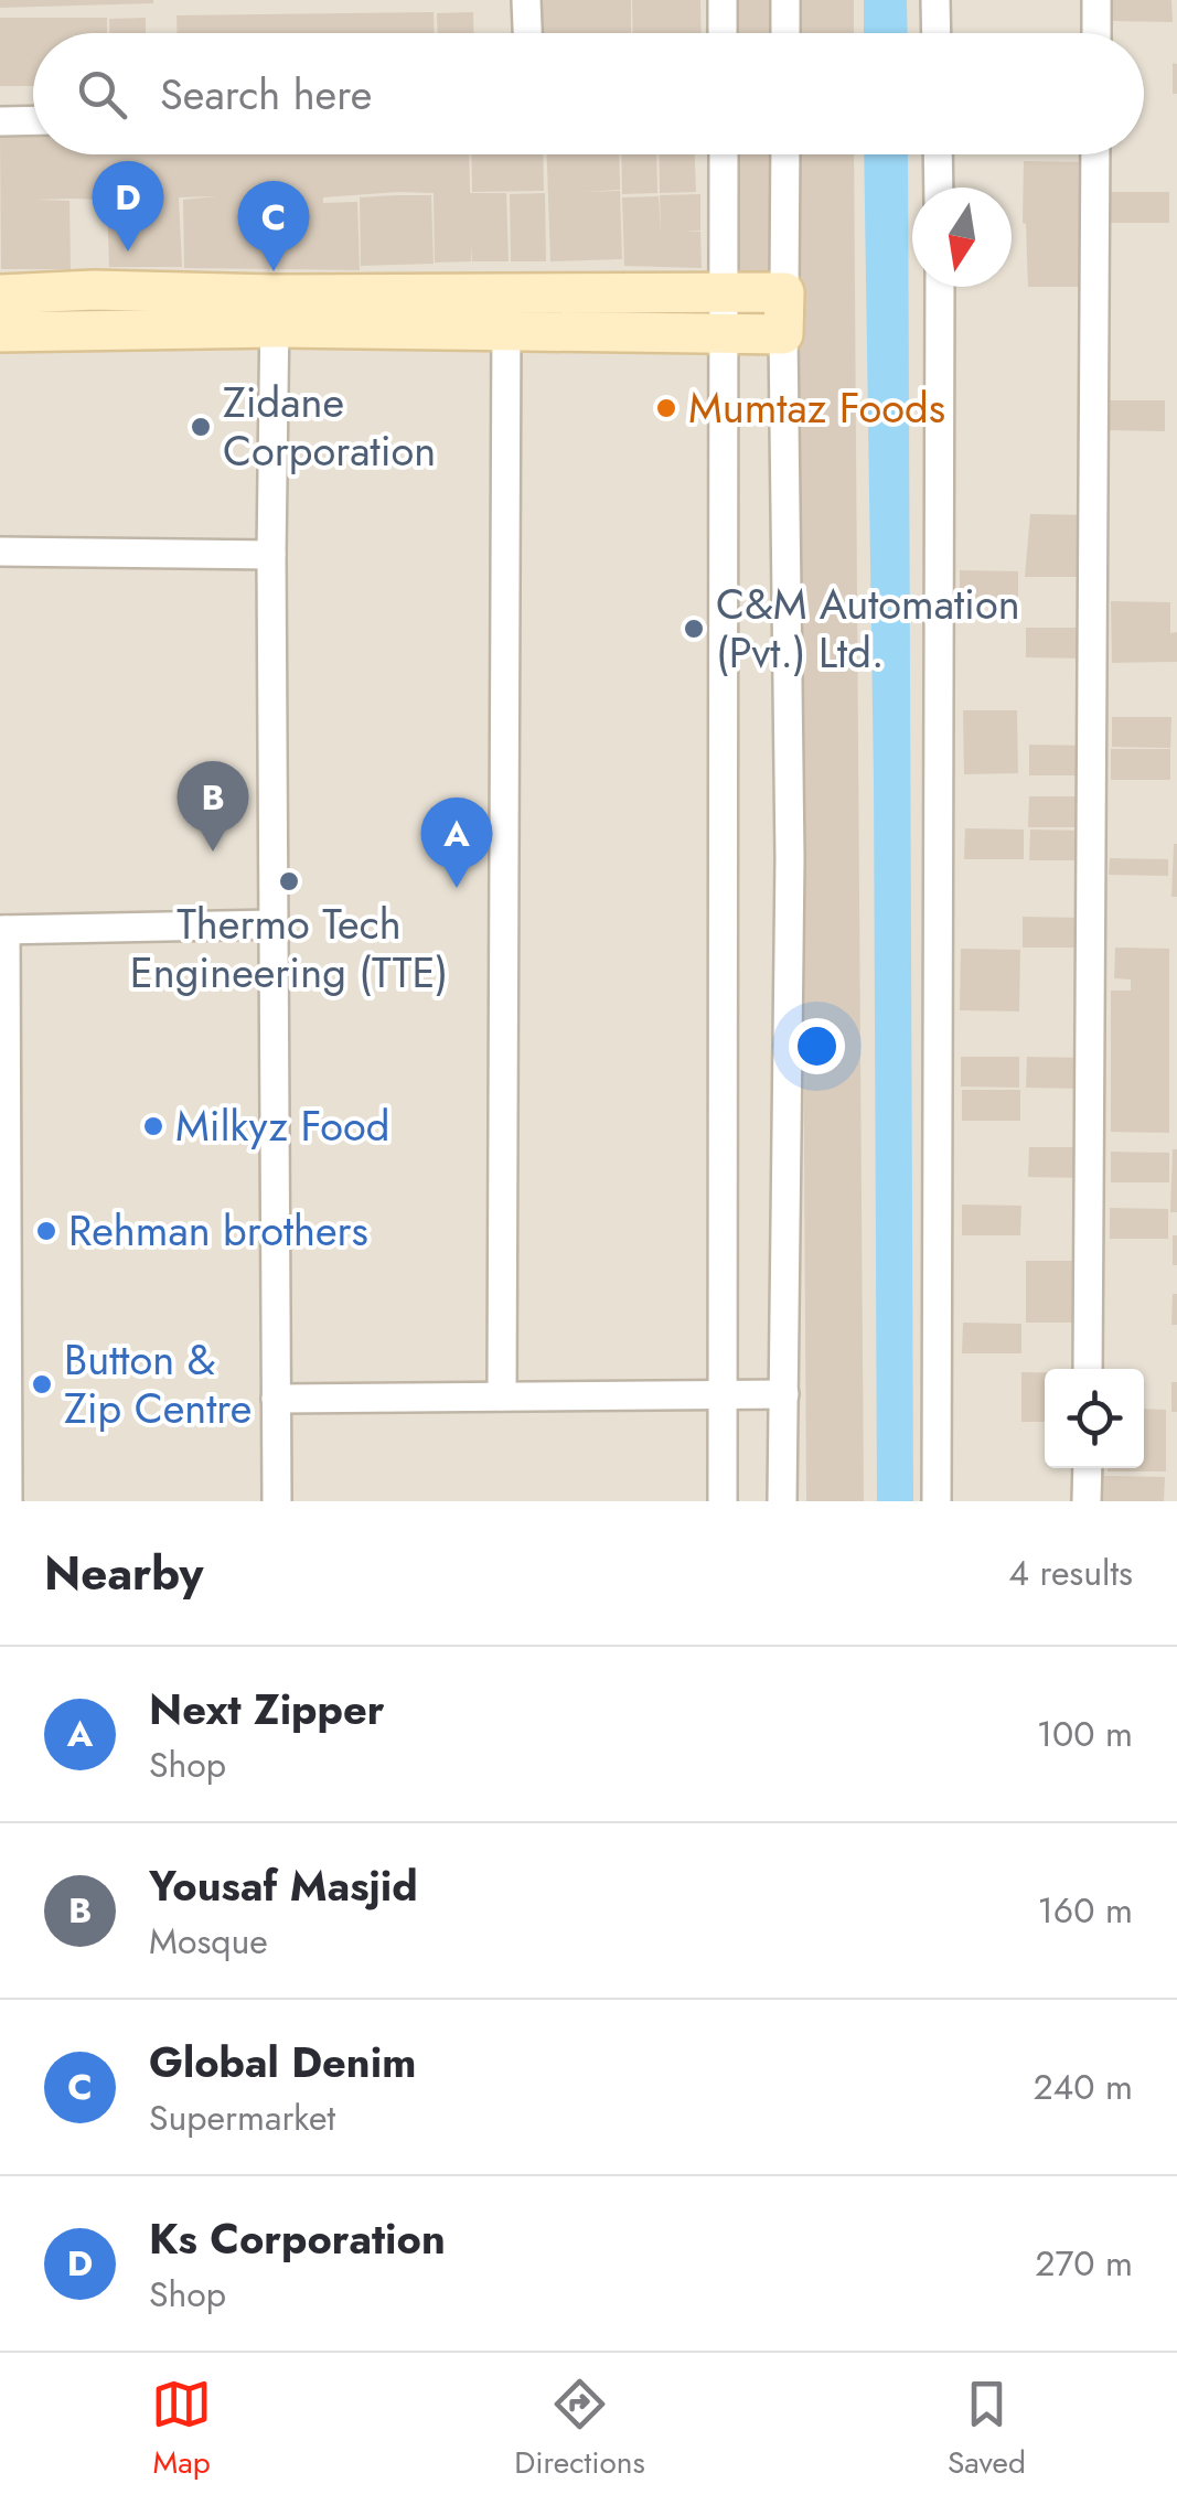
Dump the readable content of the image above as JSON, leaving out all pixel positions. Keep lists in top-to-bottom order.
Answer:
{
  "places": [
    "Mumtaz Foods",
    "Zidane Corporation",
    "C&M Automation (Pvt.) Ltd.",
    "Thermo Tech Engineering (TTE)",
    "Milkyz Food",
    "Rehman brothers",
    "Button & Zip Centre"
  ],
  "north": "bottom",
  "page": {
    "search": "Search here",
    "pins": [
      "D",
      "C",
      "B",
      "A"
    ],
    "heading": ["Nearby", "4 results"],
    "list": [
      {
        "mark": "A",
        "name": "Next Zipper",
        "note": "Shop",
        "value": "100 m"
      },
      {
        "mark": "B",
        "name": "Yousaf Masjid",
        "note": "Mosque",
        "value": "160 m"
      },
      {
        "mark": "C",
        "name": "Global Denim",
        "note": "Supermarket",
        "value": "240 m"
      },
      {
        "mark": "D",
        "name": "Ks Corporation",
        "note": "Shop",
        "value": "270 m"
      }
    ],
    "nav": ["Map", "Directions", "Saved"]
  }
}
